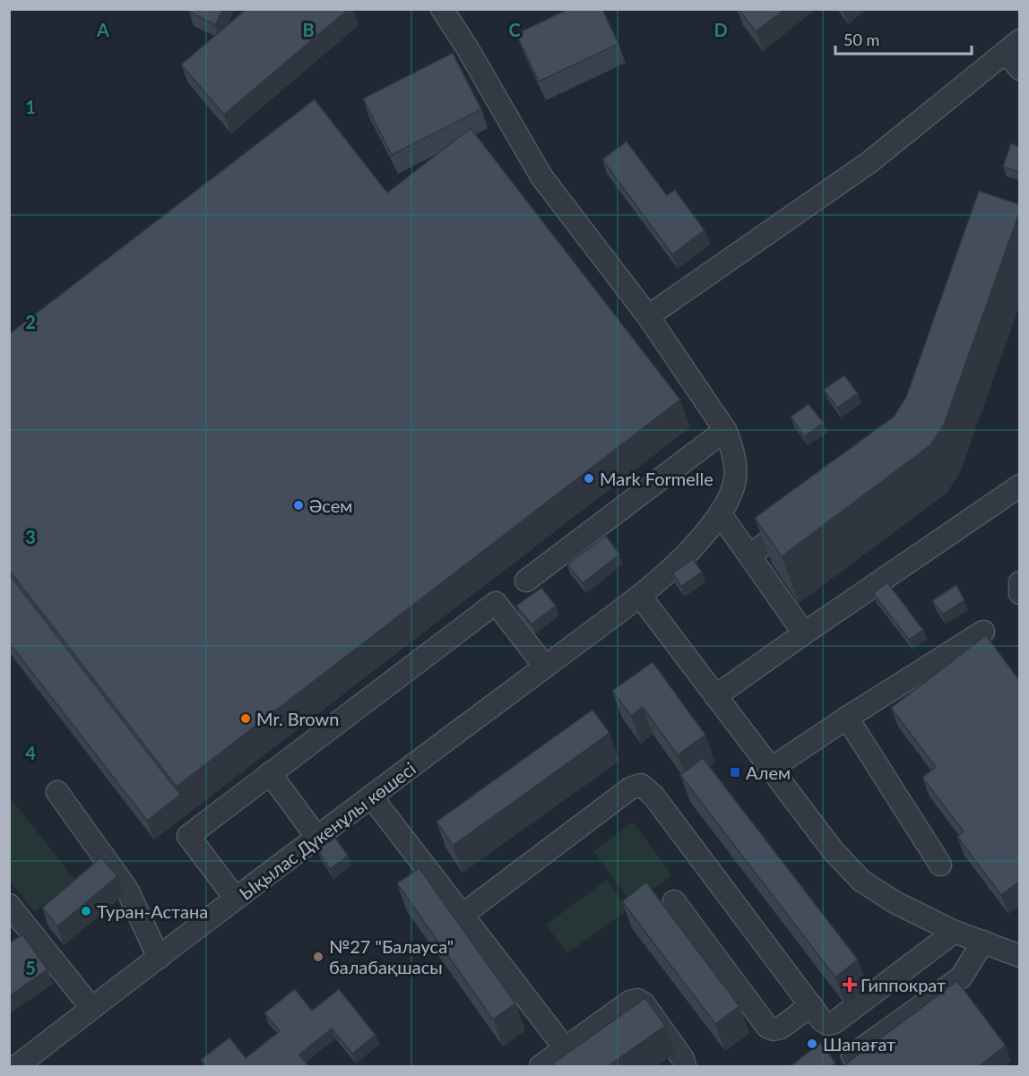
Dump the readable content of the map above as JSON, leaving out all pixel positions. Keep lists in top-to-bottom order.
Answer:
{
  "streets": {
    "street": ["Ықылас Дүкенұлы көшесі"]
  },
  "places": {
    "other": [
      "Mark Formelle",
      "Әсем",
      "Mr. Brown",
      "Туран-Астана",
      "№27 \"Балауса\" балабақшасы",
      "Шапағат"
    ],
    "transit": ["Алем"],
    "health": ["Гиппократ"]
  },
  "scale_bar": "50 m",
  "grid": {
    "columns": [
      "A",
      "B",
      "C",
      "D"
    ],
    "rows": [
      "1",
      "2",
      "3",
      "4",
      "5"
    ]
  }
}
